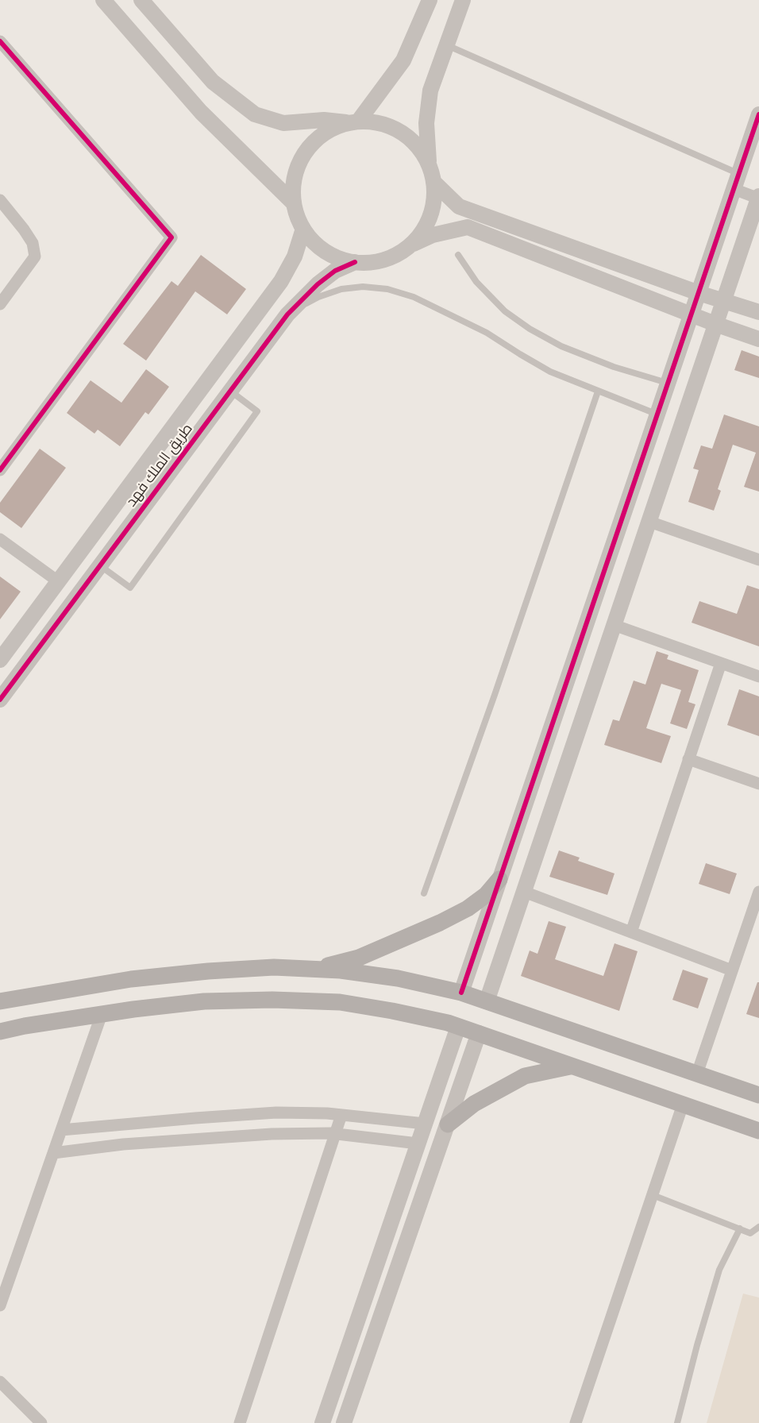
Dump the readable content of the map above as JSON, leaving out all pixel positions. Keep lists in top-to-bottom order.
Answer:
{
  "streets": {
    "street": ["طريق الملك فهد"]
  }
}
